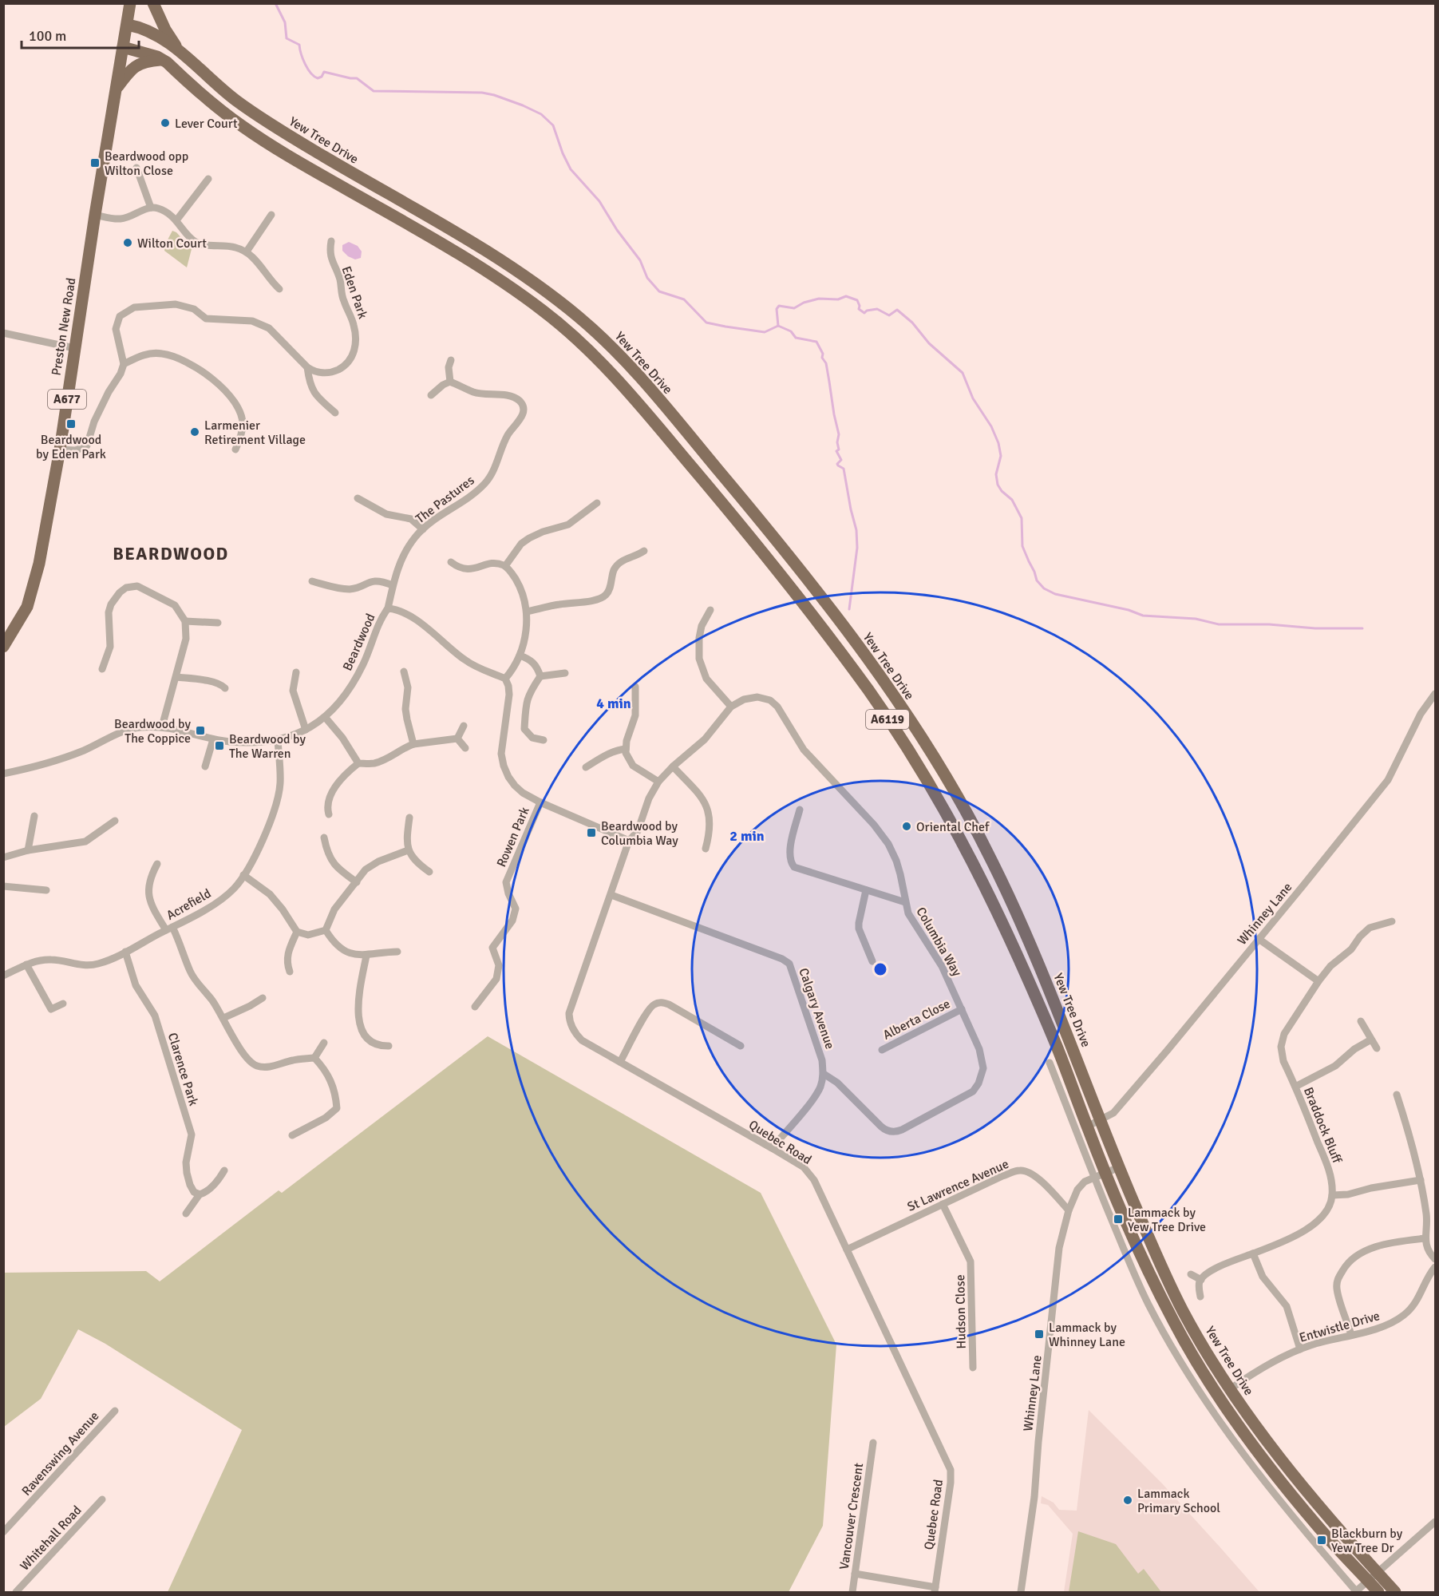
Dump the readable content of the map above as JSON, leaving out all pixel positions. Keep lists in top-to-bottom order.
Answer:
{
  "streets": {
    "highway": [
      "Yew Tree Drive",
      "Preston New Road",
      "A677",
      "A6119"
    ],
    "street": [
      "Eden Park",
      "The Pastures",
      "Beardwood",
      "Rowen Park",
      "Acrefield",
      "Whinney Lane",
      "Columbia Way",
      "Calgary Avenue",
      "Alberta Close",
      "Clarence Park",
      "Braddock Bluff",
      "Quebec Road",
      "St Lawrence Avenue",
      "Hudson Close",
      "Entwistle Drive",
      "Ravenswing Avenue",
      "Vancouver Crescent",
      "Whitehall Road"
    ]
  },
  "crossings": [
    ["Yew Tree Drive", "Preston New Road"],
    ["Yew Tree Drive", "A6119"],
    ["Yew Tree Drive", "Whinney Lane"],
    ["Yew Tree Drive", "Entwistle Drive"],
    ["The Pastures", "Beardwood"],
    ["Beardwood", "Acrefield"],
    ["Acrefield", "Clarence Park"],
    ["Whinney Lane", "St Lawrence Avenue"],
    ["Columbia Way", "Calgary Avenue"],
    ["Columbia Way", "Alberta Close"],
    ["Columbia Way", "Quebec Road"],
    ["Calgary Avenue", "Quebec Road"],
    ["Quebec Road", "St Lawrence Avenue"],
    ["St Lawrence Avenue", "Hudson Close"]
  ],
  "districts": ["BEARDWOOD"],
  "places": {
    "other": [
      "Lever Court",
      "Wilton Court",
      "Larmenier Retirement Village",
      "Oriental Chef",
      "Lammack Primary School"
    ],
    "transit": [
      "Beardwood opp Wilton Close",
      "Beardwood by Eden Park",
      "Beardwood by The Coppice",
      "Beardwood by The Warren",
      "Beardwood by Columbia Way",
      "Lammack by Yew Tree Drive",
      "Lammack by Whinney Lane",
      "Blackburn by Yew Tree Dr"
    ]
  },
  "scale_bar": "100 m",
  "rings": ["4 min", "2 min"]
}
